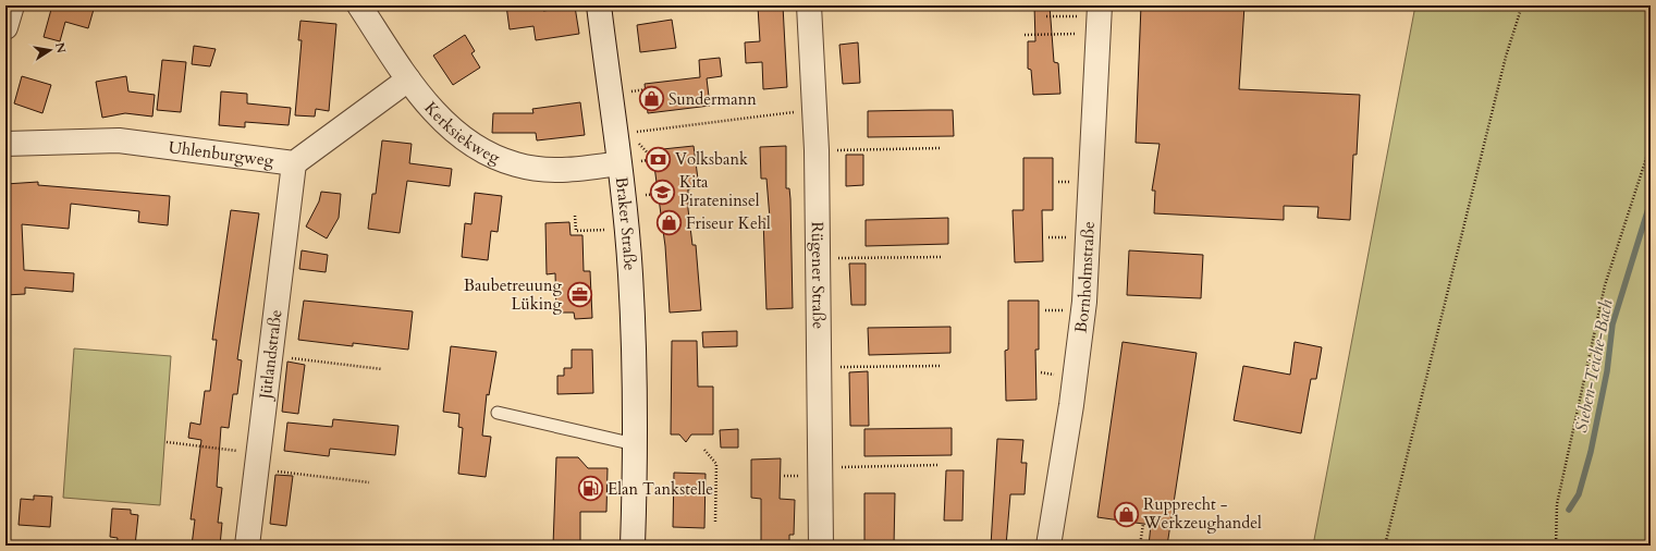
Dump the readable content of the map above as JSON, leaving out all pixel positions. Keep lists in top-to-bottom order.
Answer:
{
  "streets": {
    "street": [
      "Kerksiekweg",
      "Uhlenburgweg",
      "Braker Straße",
      "Rügener Straße",
      "Bornholmstraße",
      "Jütlandstraße"
    ]
  },
  "crossings": [
    ["Kerksiekweg", "Uhlenburgweg"],
    ["Kerksiekweg", "Braker Straße"],
    ["Uhlenburgweg", "Jütlandstraße"]
  ],
  "water": ["Sieben-Teiche-Bach"],
  "places": {
    "shop": ["Sundermann", "Friseur Kehl", "Rupprecht - Werkzeughandel"],
    "bank": ["Volksbank"],
    "school or university": ["Kita Pirateninsel"],
    "office": ["Baubetreuung Lüking"],
    "fuel station": ["Elan Tankstelle"]
  },
  "north": "right"
}
